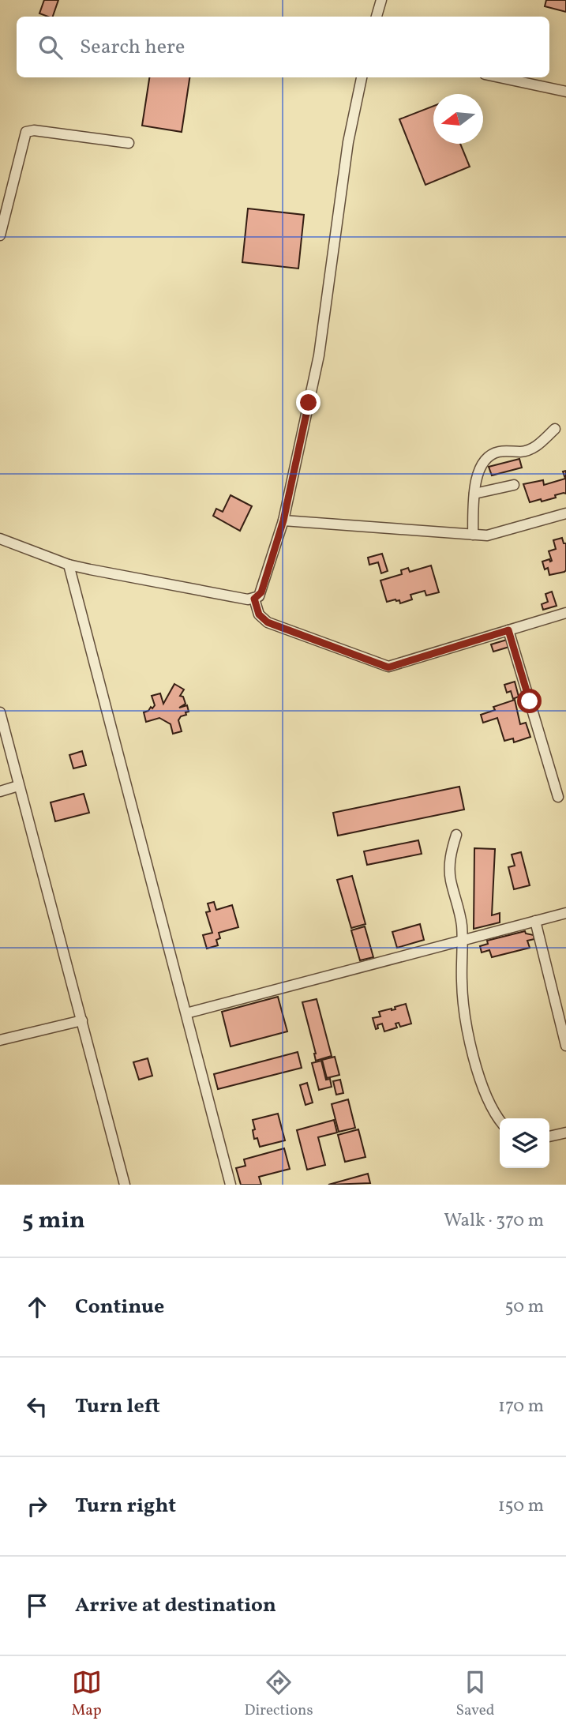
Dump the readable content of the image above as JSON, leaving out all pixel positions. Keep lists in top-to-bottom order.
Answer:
{
  "north": "left",
  "page": {
    "search": "Search here",
    "heading": ["5 min", "Walk · 370 m"],
    "list": [
      ["Continue", "50 m"],
      ["Turn left", "170 m"],
      ["Turn right", "150 m"],
      "Arrive at destination"
    ],
    "nav": ["Map", "Directions", "Saved"]
  }
}
